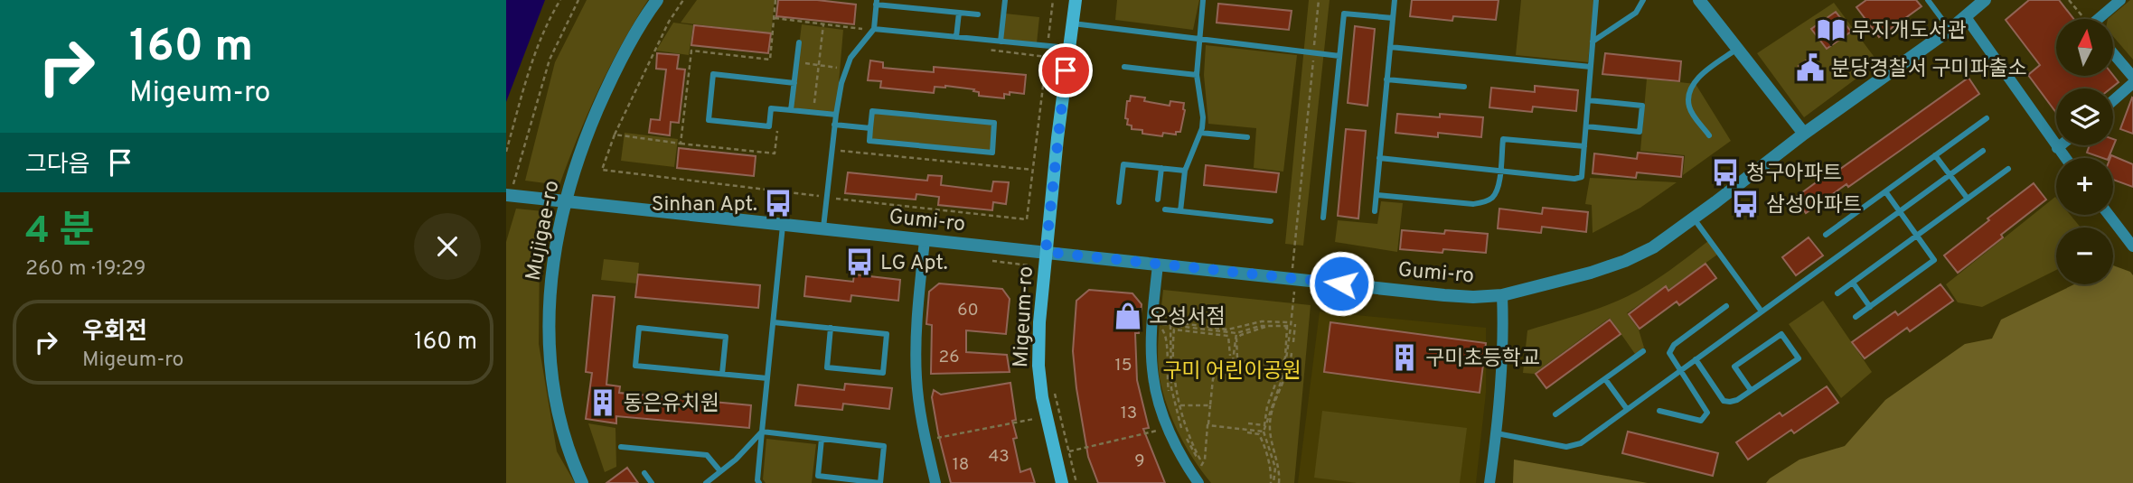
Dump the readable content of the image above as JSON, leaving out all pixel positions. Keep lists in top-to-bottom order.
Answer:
{
  "streets": {
    "main road": ["Migeum-ro"],
    "street": ["Gumi-ro", "Mujigae-ro"]
  },
  "crossings": [
    ["Gumi-ro", "Mujigae-ro"],
    ["Gumi-ro", "Migeum-ro"]
  ],
  "parks": ["구미 어린이공원"],
  "places": {
    "library": ["무지개도서관"],
    "public building": ["분당경찰서 구미파출소"],
    "bus stop": [
      "청구아파트",
      "Sinhan Apt.",
      "삼성아파트",
      "LG Apt."
    ],
    "shop": ["오성서점"],
    "building": ["구미초등학교", "동은유치원"]
  },
  "house_numbers": [
    "60",
    "26",
    "15",
    "13",
    "43",
    "9",
    "18"
  ],
  "north": "top",
  "page": {
    "turn": ["160 m", "Migeum-ro"],
    "map_buttons": ["+", "−"],
    "then": "그다음",
    "heading": ["4 분", "260 m · 19:29"],
    "list": [
      {
        "name": "우회전",
        "note": "Migeum-ro",
        "value": "160 m"
      }
    ]
  }
}
